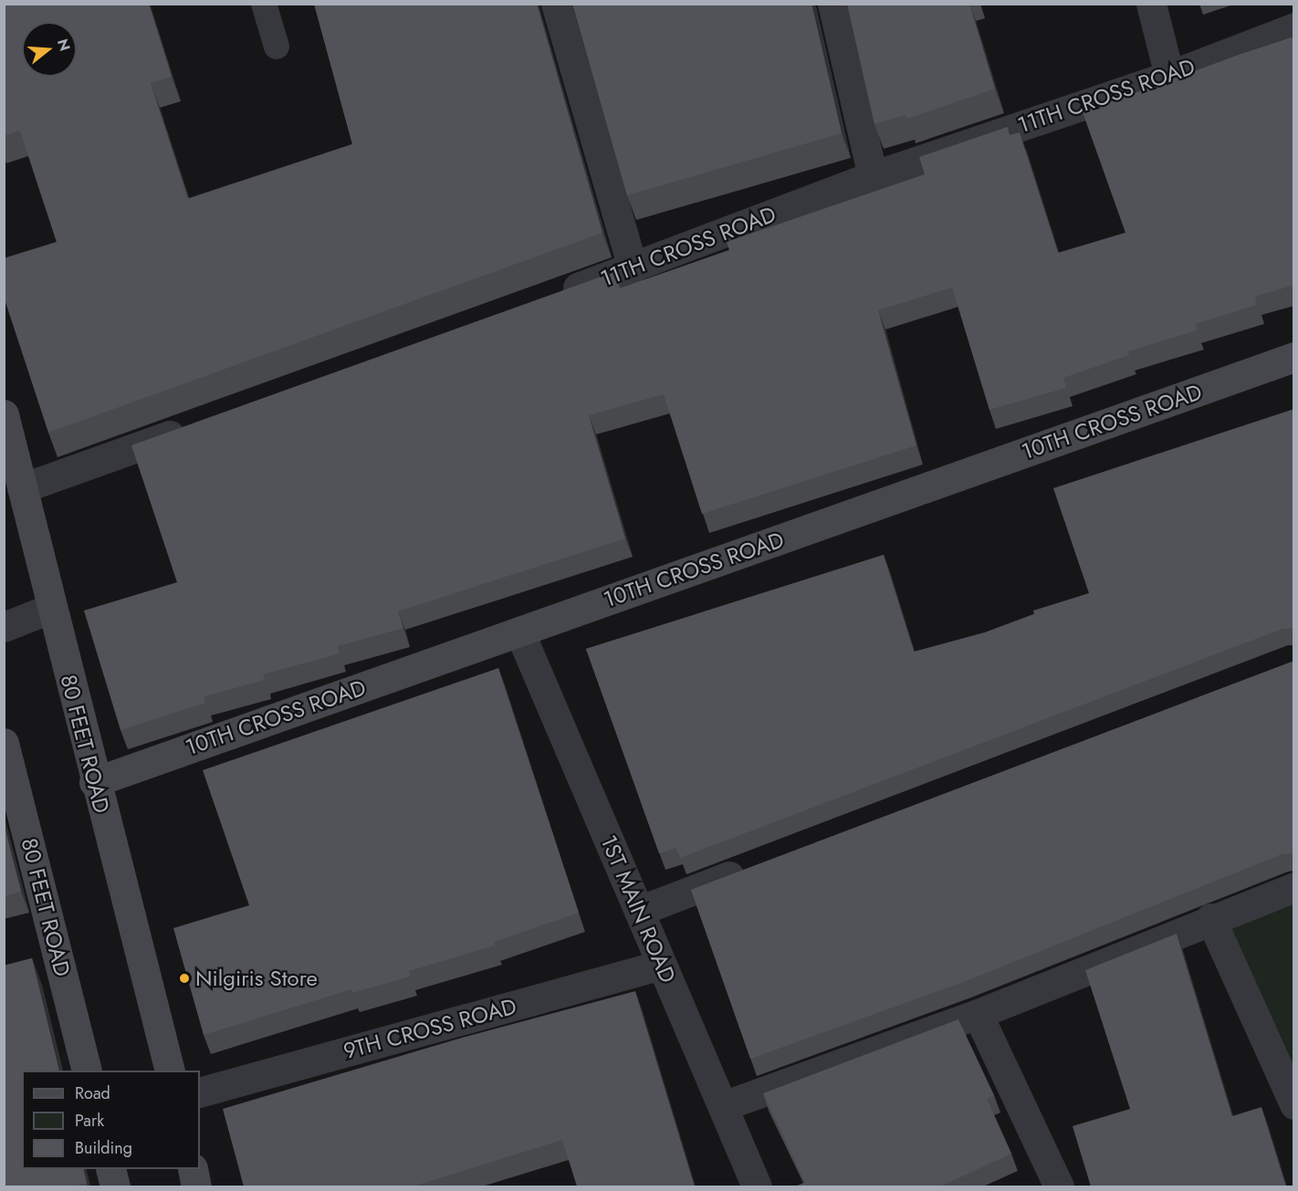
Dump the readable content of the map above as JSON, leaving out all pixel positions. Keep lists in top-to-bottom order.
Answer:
{
  "streets": {
    "street": [
      "11TH CROSS ROAD",
      "10TH CROSS ROAD",
      "80 FEET ROAD",
      "1ST MAIN ROAD",
      "9TH CROSS ROAD"
    ]
  },
  "crossings": [
    ["10TH CROSS ROAD", "80 FEET ROAD"],
    ["10TH CROSS ROAD", "1ST MAIN ROAD"],
    ["1ST MAIN ROAD", "9TH CROSS ROAD"]
  ],
  "places": ["Nilgiris Store"],
  "legend": ["Road", "Park", "Building"],
  "north": "right"
}
